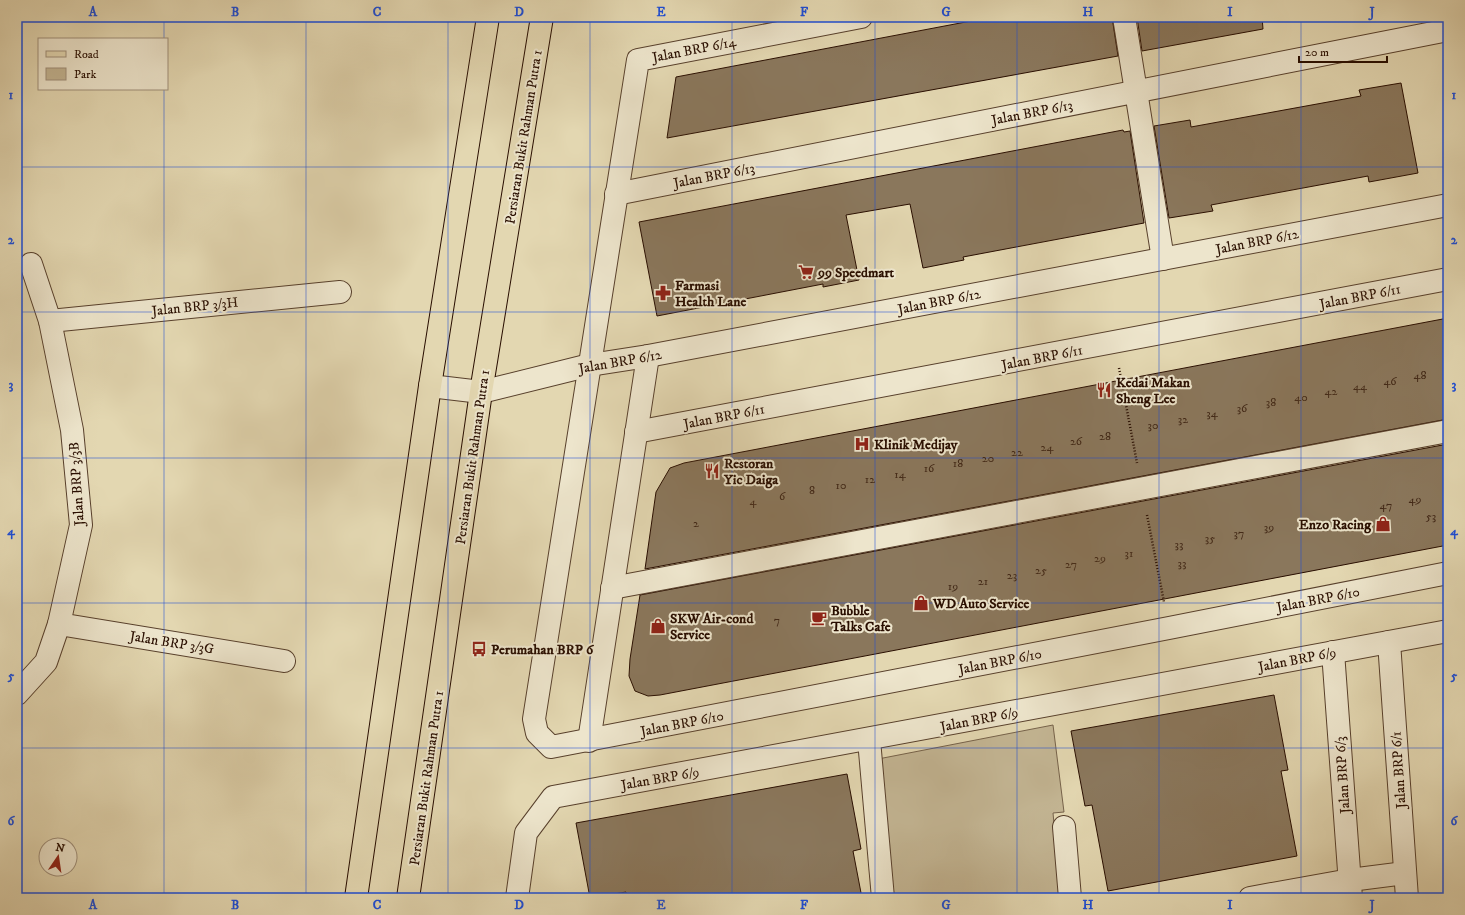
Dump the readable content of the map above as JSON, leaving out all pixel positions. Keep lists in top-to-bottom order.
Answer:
{
  "streets": {
    "main road": ["Persiaran Bukit Rahman Putra 1"],
    "street": [
      "Jalan BRP 6/14",
      "Jalan BRP 6/13",
      "Jalan BRP 6/12",
      "Jalan BRP 6/11",
      "Jalan BRP 3/3H",
      "Jalan BRP 3/3B",
      "Jalan BRP 6/10",
      "Jalan BRP 3/3G",
      "Jalan BRP 6/9",
      "Jalan BRP 6/1",
      "Jalan BRP 6/3"
    ]
  },
  "crossings": [
    ["Jalan BRP 6/14", "Jalan BRP 6/13"],
    ["Persiaran Bukit Rahman Putra 1", "Jalan BRP 6/12"],
    ["Jalan BRP 6/12", "Jalan BRP 6/10"],
    ["Jalan BRP 3/3H", "Jalan BRP 3/3B"],
    ["Jalan BRP 3/3B", "Jalan BRP 3/3G"],
    ["Jalan BRP 6/9", "Jalan BRP 6/1"],
    ["Jalan BRP 6/9", "Jalan BRP 6/3"]
  ],
  "places": {
    "supermarket": ["99 Speedmart"],
    "pharmacy": ["Farmasi Health Lane"],
    "restaurant": ["Kedai Makan Sheng Lee", "Restoran Yic Daiga"],
    "hospital": ["Klinik Medijay"],
    "shop": ["Enzo Racing", "WD Auto Service", "SKW Air-cond Service"],
    "cafe": ["Bubble Talks Cafe"],
    "bus stop": ["Perumahan BRP 6"]
  },
  "house_numbers": [
    "48",
    "46",
    "44",
    "42",
    "40",
    "38",
    "36",
    "34",
    "32",
    "30",
    "28",
    "26",
    "24",
    "22",
    "20",
    "18",
    "16",
    "14",
    "12",
    "10",
    "8",
    "6",
    "49",
    "4",
    "47",
    "53",
    "2",
    "39",
    "37",
    "35",
    "33",
    "31",
    "29",
    "33",
    "27",
    "25",
    "23",
    "21",
    "19",
    "7"
  ],
  "legend": ["Road", "Park"],
  "scale_bar": "20 m",
  "north": "top",
  "grid": {
    "columns": [
      "A",
      "B",
      "C",
      "D",
      "E",
      "F",
      "G",
      "H",
      "I",
      "J"
    ],
    "rows": [
      "1",
      "2",
      "3",
      "4",
      "5",
      "6"
    ]
  }
}
